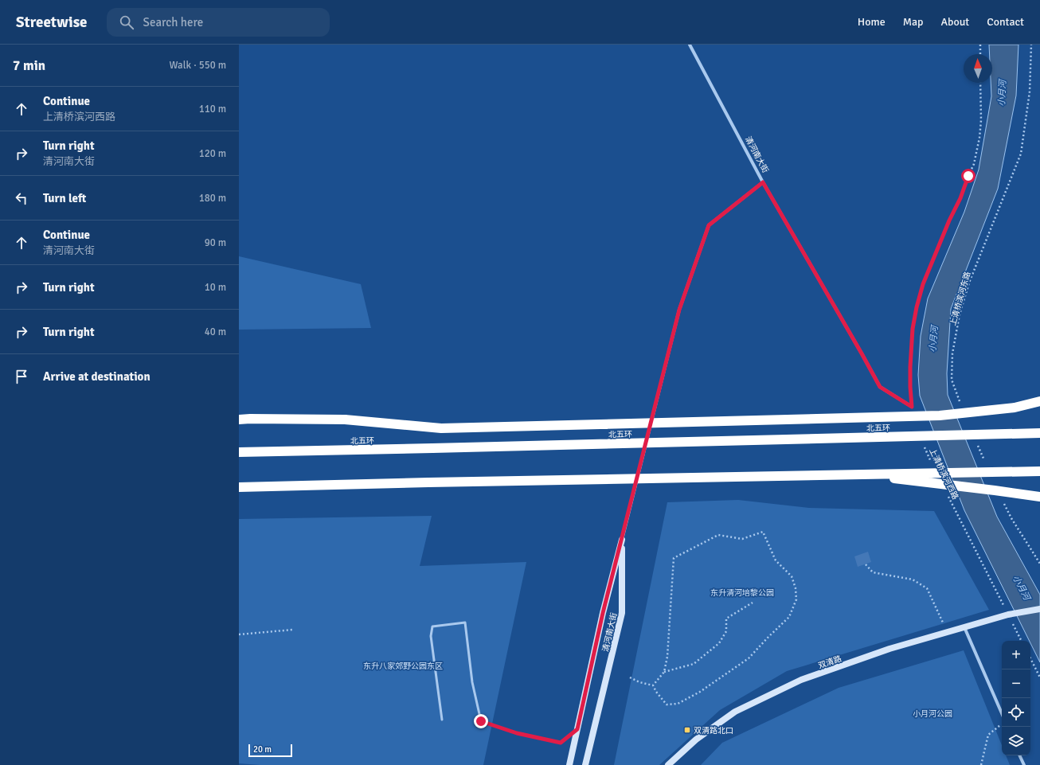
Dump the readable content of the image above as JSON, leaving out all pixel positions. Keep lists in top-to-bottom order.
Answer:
{
  "streets": {
    "highway": ["北五环"],
    "main road": ["清河南大街", "双清路"],
    "path": ["上清桥滨河东路", "上清桥滨河西路"]
  },
  "crossings": [
    ["上清桥滨河西路", "双清路"]
  ],
  "water": ["小月河"],
  "parks": ["东升清河培黎公园", "东升八家郊野公园东区", "小月河公园"],
  "places": {
    "transit": ["双清路北口"]
  },
  "scale_bar": "20 m",
  "north": "top",
  "page": {
    "header": "Streetwise",
    "search": "Search here",
    "nav": [
      "Home",
      "Map",
      "About",
      "Contact"
    ],
    "heading": ["7 min", "Walk · 550 m"],
    "list": [
      ["Continue", "上清桥滨河西路", "110 m"],
      ["Turn right", "清河南大街", "120 m"],
      ["Turn left", "180 m"],
      ["Continue", "清河南大街", "90 m"],
      ["Turn right", "10 m"],
      ["Turn right", "40 m"],
      "Arrive at destination"
    ],
    "map_buttons": ["+", "−"],
    "scale": "20 m"
  }
}
